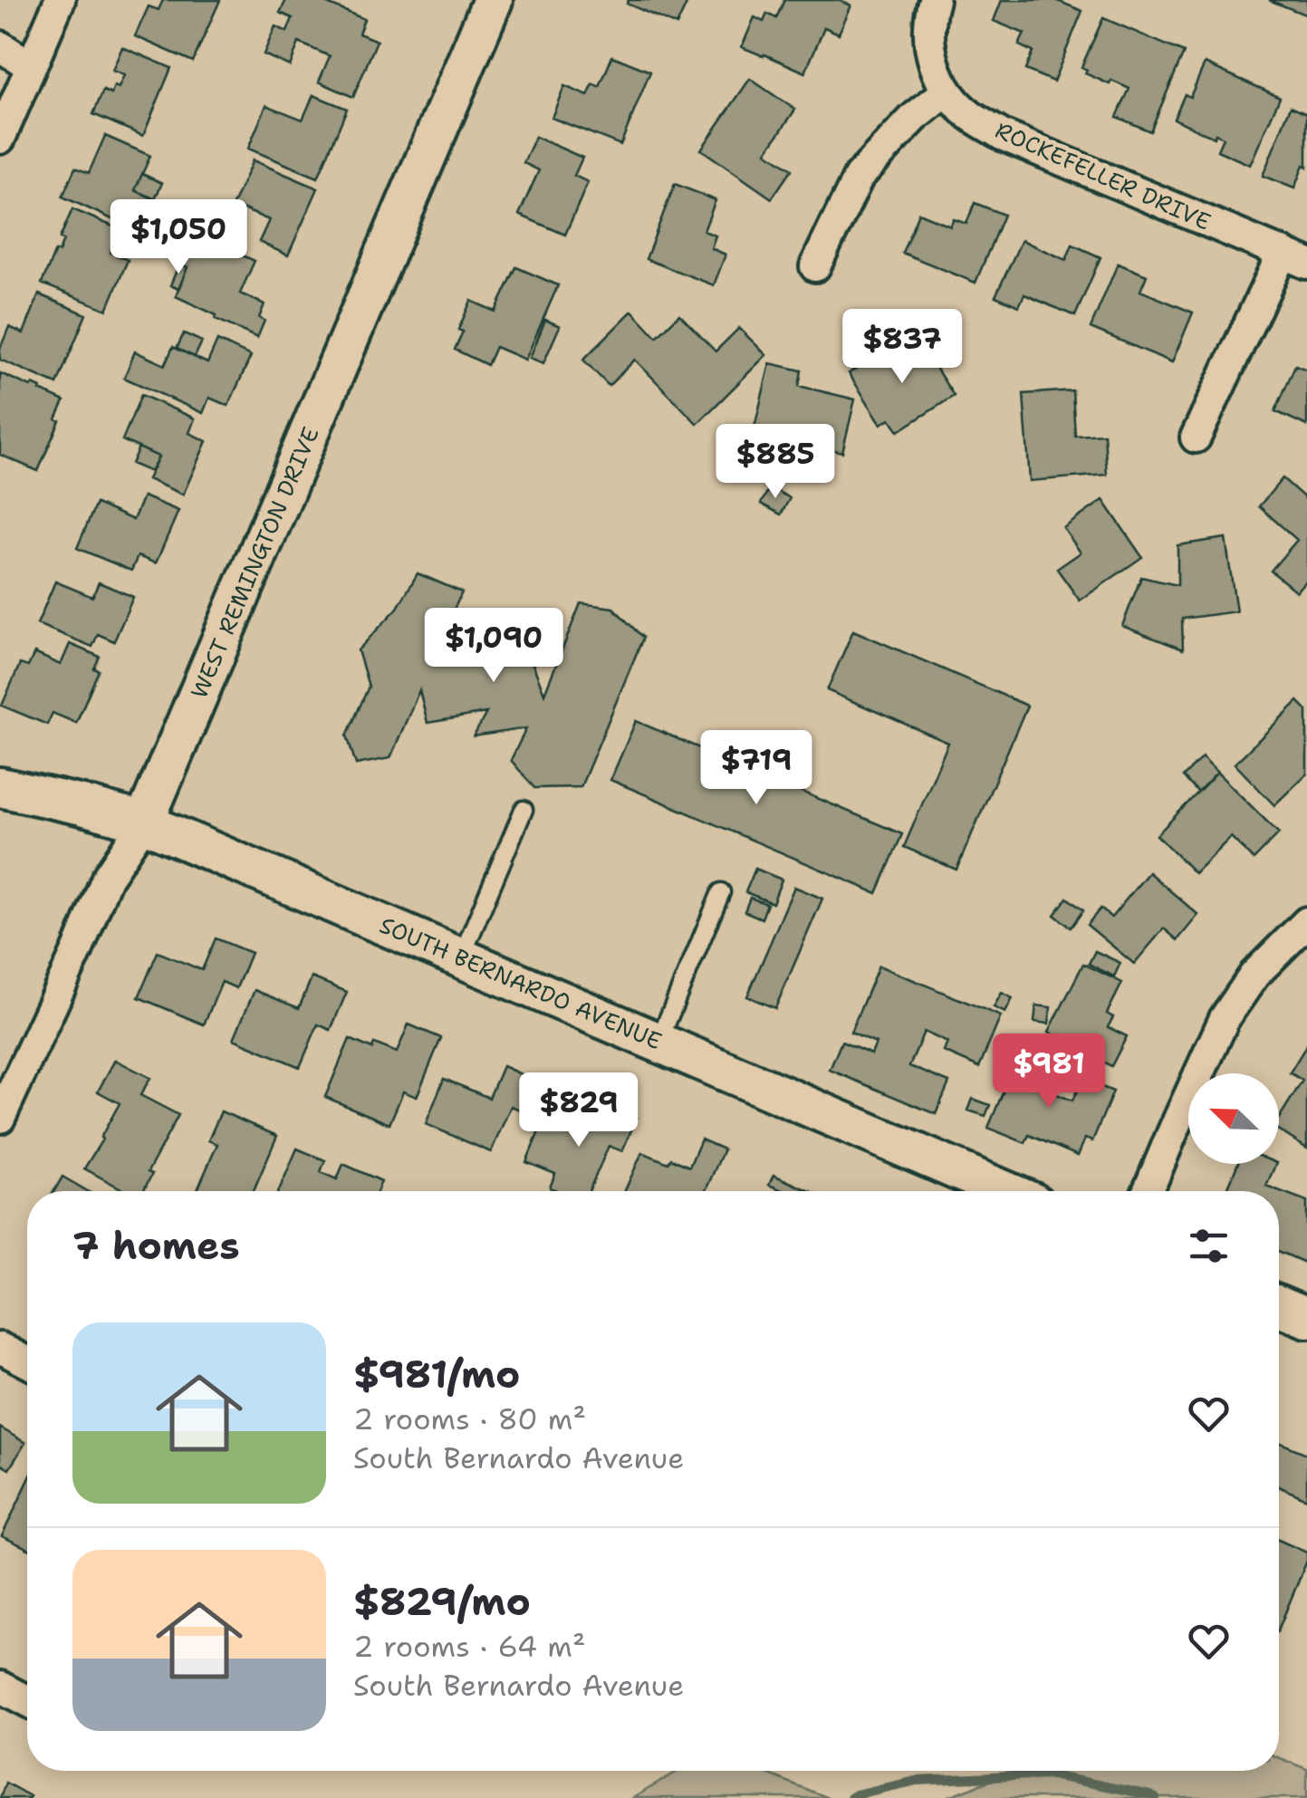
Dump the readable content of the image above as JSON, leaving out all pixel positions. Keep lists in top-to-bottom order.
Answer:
{
  "streets": {
    "street": ["ROCKEFELLER DRIVE", "WEST REMINGTON DRIVE", "SOUTH BERNARDO AVENUE"]
  },
  "crossings": [
    ["WEST REMINGTON DRIVE", "SOUTH BERNARDO AVENUE"]
  ],
  "north": "top left",
  "page": {
    "price": [
      "$1,050",
      "$837",
      "$885",
      "$1,090",
      "$719",
      "$981",
      "$829"
    ],
    "heading": "7 homes",
    "list": [
      {
        "name": "$981/mo",
        "note": "2 rooms · 80 m² · South Bernardo Avenue"
      },
      {
        "name": "$829/mo",
        "note": "2 rooms · 64 m² · South Bernardo Avenue"
      }
    ]
  }
}
